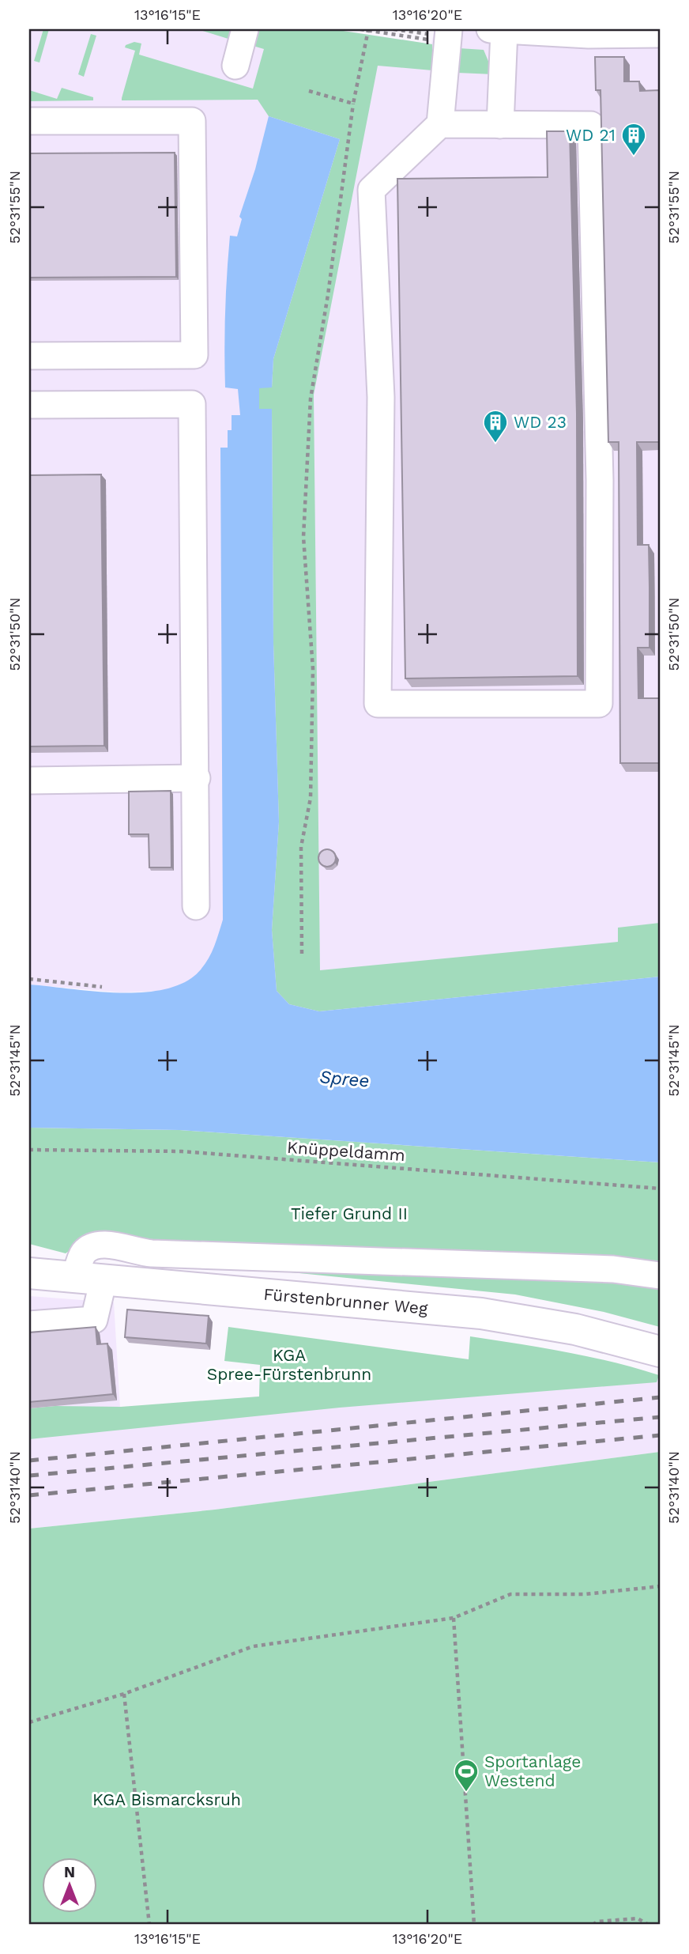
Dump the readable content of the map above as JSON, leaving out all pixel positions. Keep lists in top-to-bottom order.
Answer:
{
  "streets": {
    "main road": ["Fürstenbrunner Weg"],
    "path": ["Knüppeldamm"]
  },
  "water": ["Spree"],
  "parks": ["Tiefer Grund II", "KGA Spree-Fürstenbrunn", "KGA Bismarcksruh"],
  "places": {
    "building": ["WD 21", "WD 23"],
    "sports": ["Sportanlage Westend"]
  },
  "north": "top",
  "coordinates": [
    "13°16'15\"E",
    "13°16'20\"E",
    "52°31'55\"N",
    "52°31'50\"N",
    "52°31'45\"N",
    "52°31'40\"N"
  ]
}
